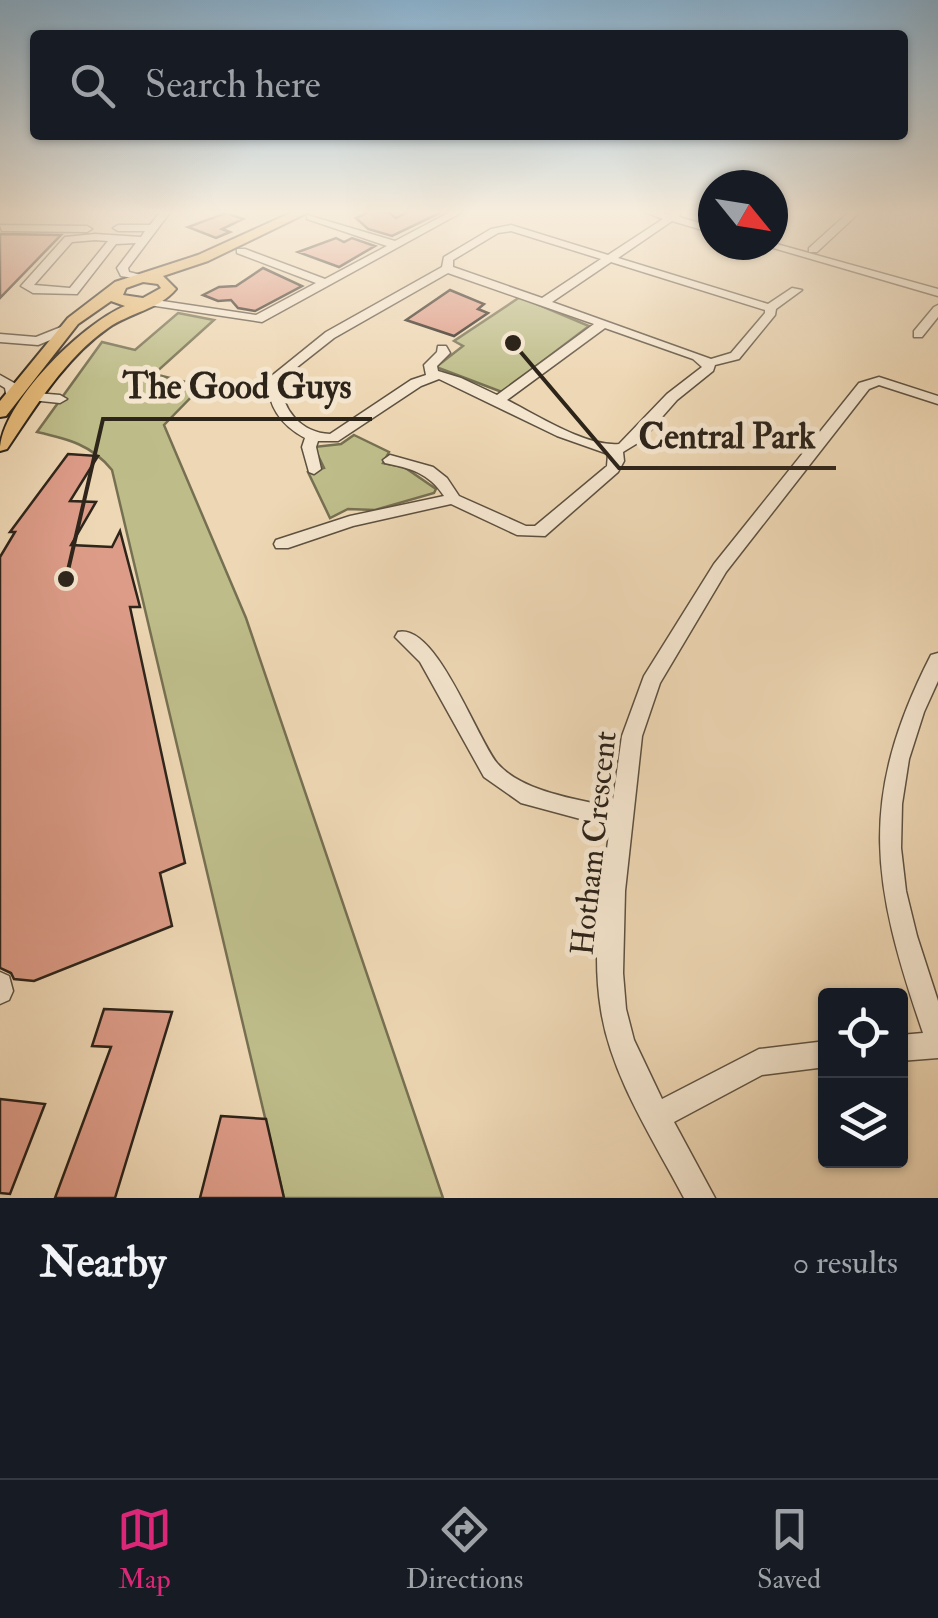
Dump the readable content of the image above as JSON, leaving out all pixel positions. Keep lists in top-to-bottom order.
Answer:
{
  "streets": {
    "street": ["Hotham Crescent"]
  },
  "places": ["Central Park", "The Good Guys"],
  "north": "bottom right",
  "page": {
    "search": "Search here",
    "heading": ["Nearby", "0 results"],
    "nav": ["Map", "Directions", "Saved"]
  }
}
